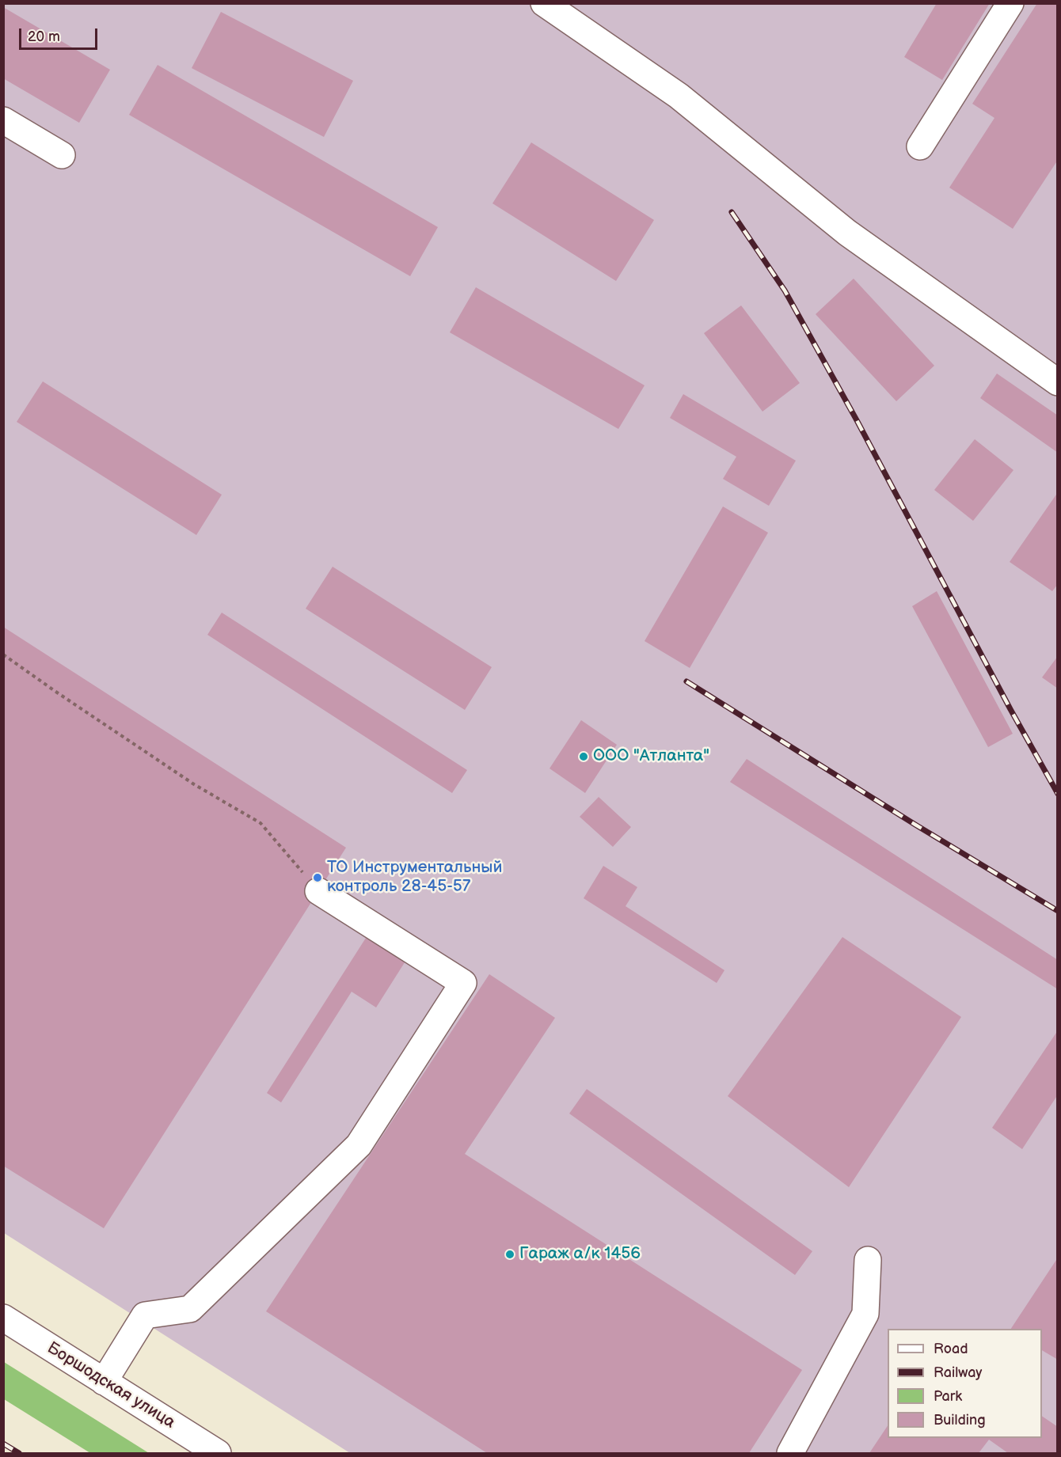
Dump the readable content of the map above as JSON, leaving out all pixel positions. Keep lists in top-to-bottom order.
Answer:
{
  "streets": {
    "street": ["Боршодская улица"]
  },
  "places": ["ООО \"Атланта\"", "ТО Инструментальный контроль 28-45-57", "Гараж а/к 1456"],
  "legend": [
    "Road",
    "Railway",
    "Park",
    "Building"
  ],
  "scale_bar": "20 m"
}
